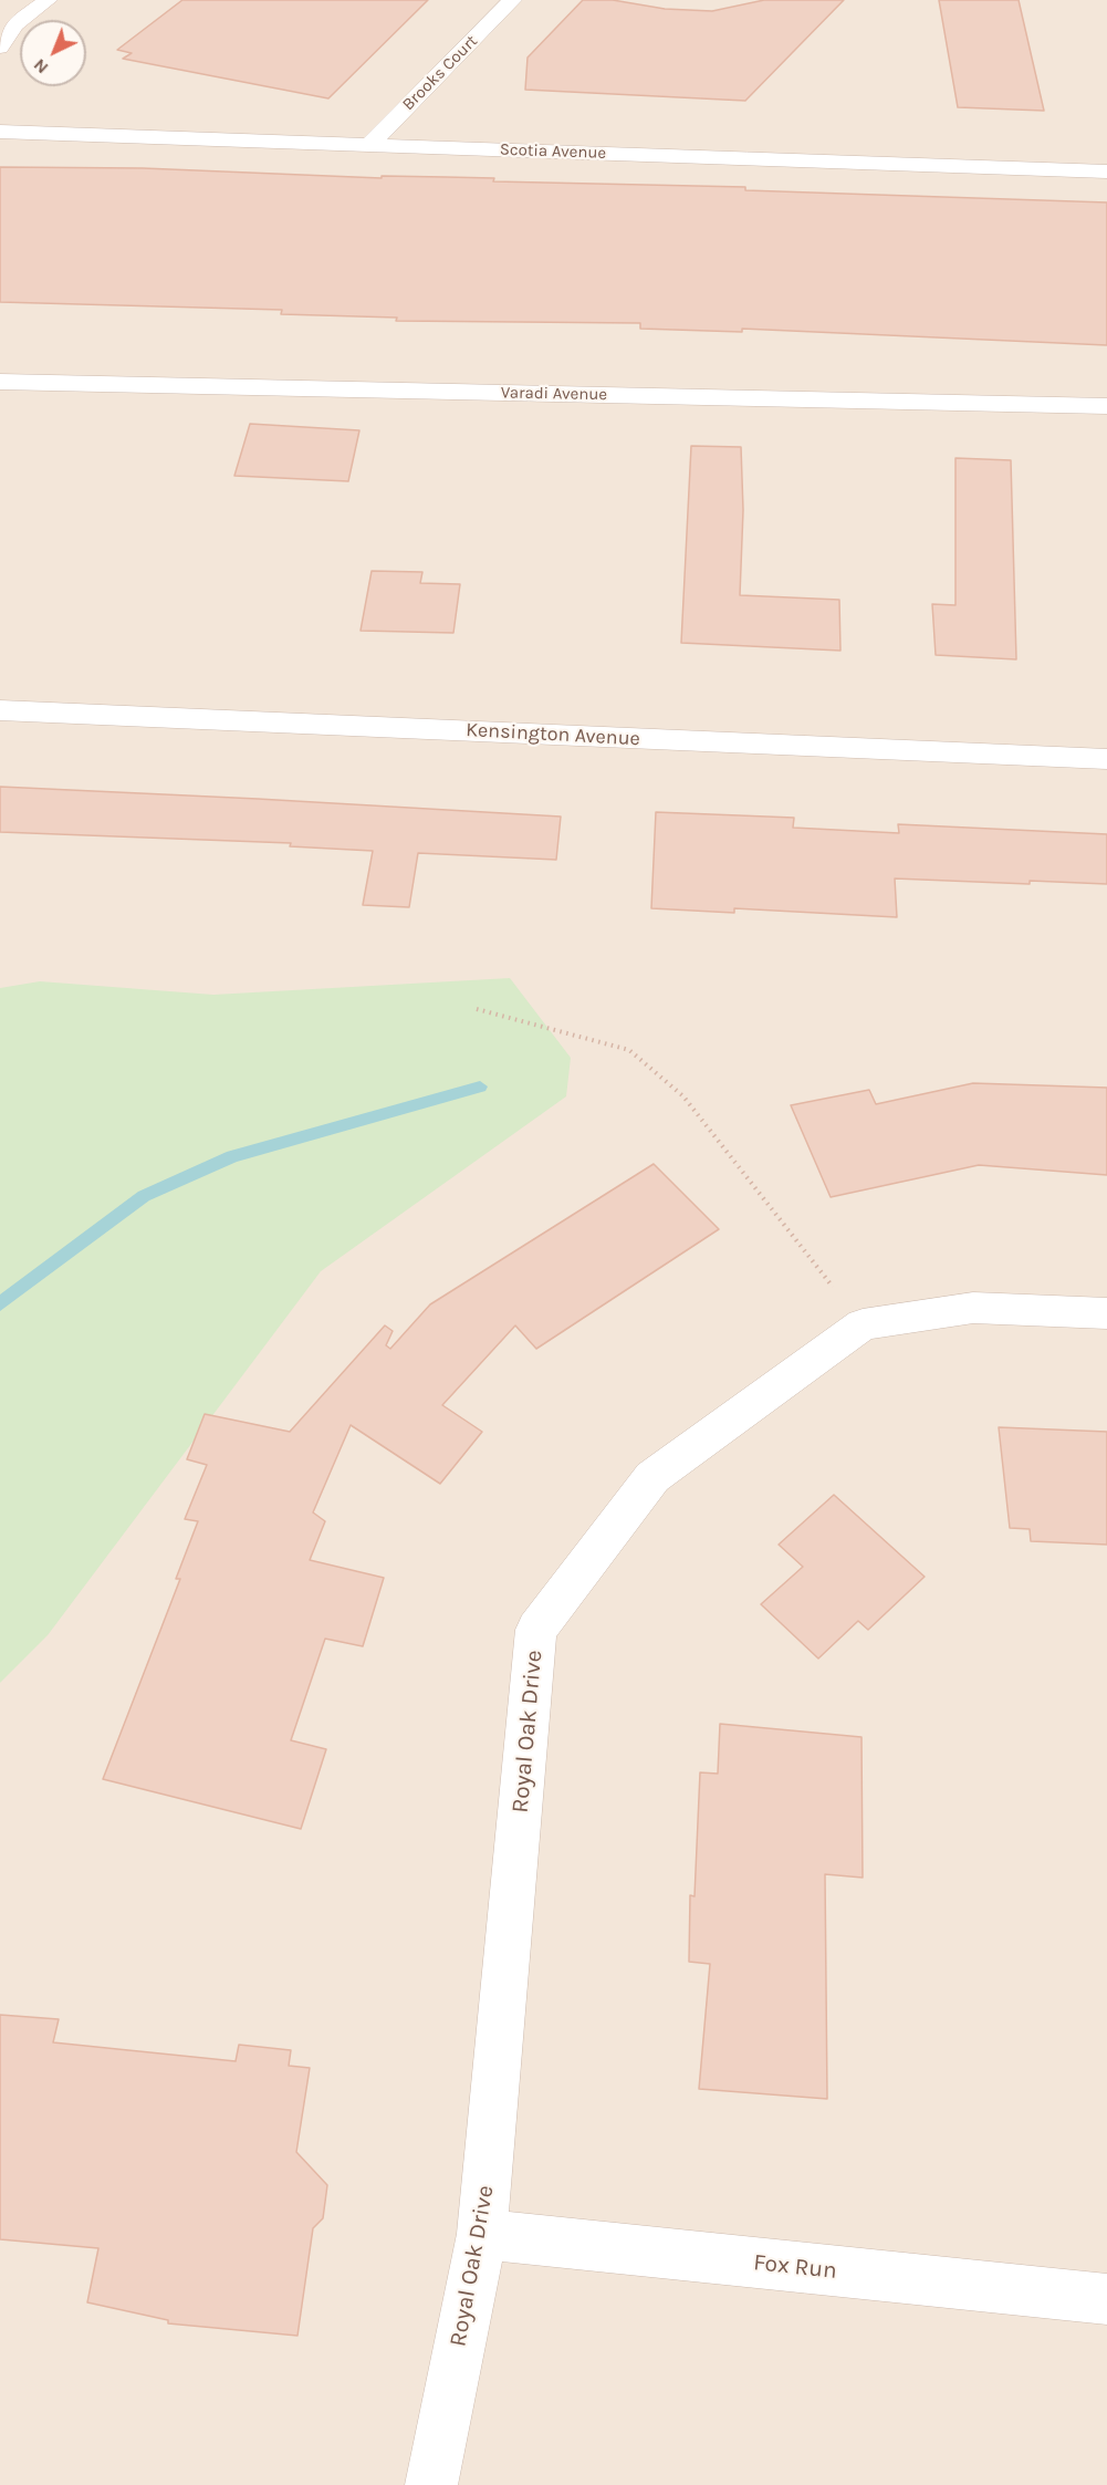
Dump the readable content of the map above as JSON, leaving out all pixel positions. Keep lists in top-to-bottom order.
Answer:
{
  "streets": {
    "street": [
      "Brooks Court",
      "Scotia Avenue",
      "Varadi Avenue",
      "Kensington Avenue",
      "Royal Oak Drive",
      "Fox Run"
    ]
  },
  "crossings": [
    ["Brooks Court", "Scotia Avenue"],
    ["Royal Oak Drive", "Fox Run"]
  ],
  "north": "bottom left"
}
